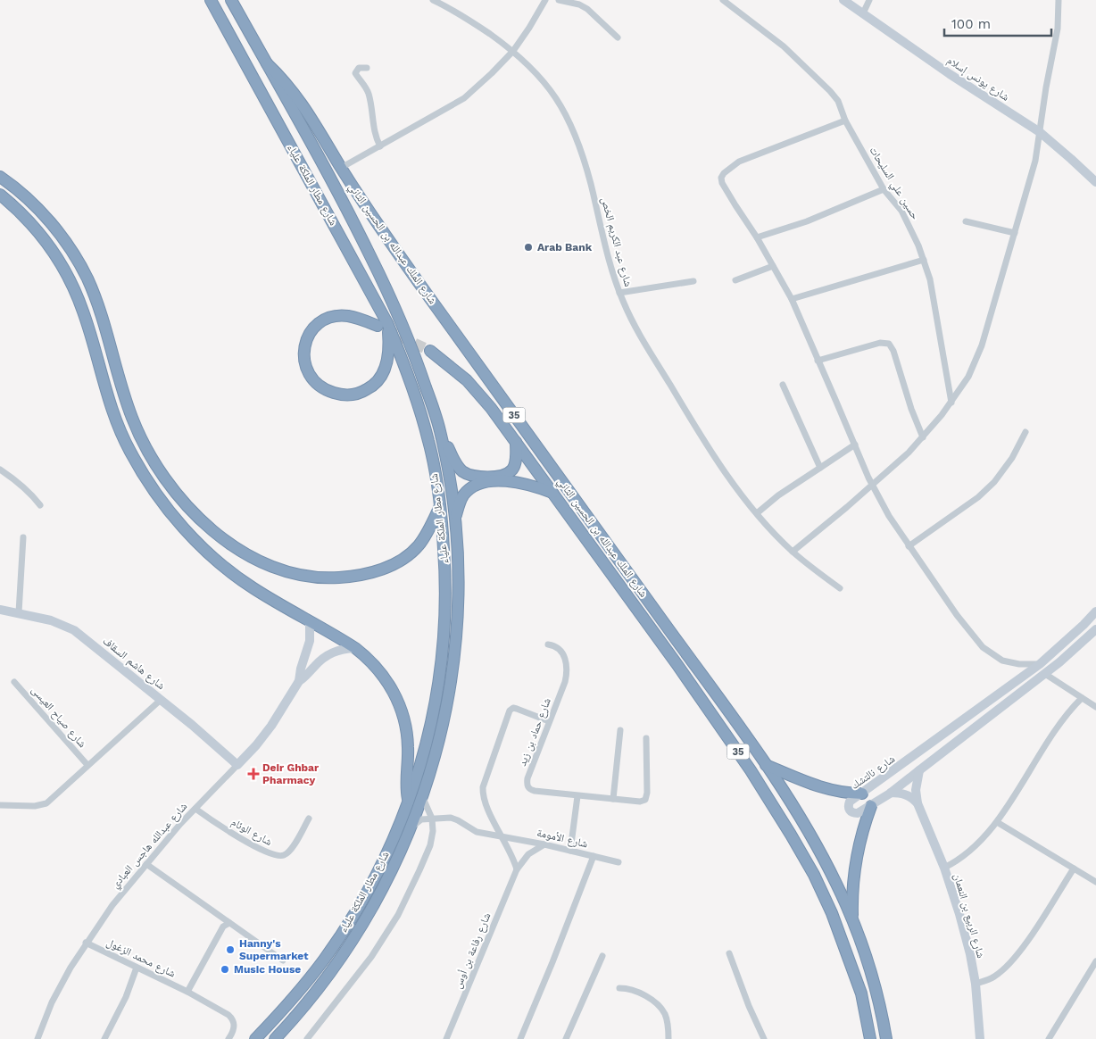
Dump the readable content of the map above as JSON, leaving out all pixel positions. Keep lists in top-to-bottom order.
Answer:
{
  "streets": {
    "highway": ["شارع مطار الملكة علياء", "شارع الملك عبدالله بن الحسين الثاني", "35"],
    "street": [
      "شارع يونس إسلام",
      "حسين علي السليحات",
      "شارع عبد الكريم الخص",
      "شارع هاشم السقاف",
      "شارع صياح العيسى",
      "شارع حماد بن زيد",
      "شارع نالتشك",
      "شارع الوئام",
      "شارع الأمومة",
      "شارع عبدالله هاجس العبادي",
      "شارع الربيع بن النعمان",
      "شارع رفاعة بن أوس",
      "شارع محمد الزغول"
    ]
  },
  "crossings": [
    ["شارع مطار الملكة علياء", "شارع الملك عبدالله بن الحسين الثاني"],
    ["شارع هاشم السقاف", "شارع عبدالله هاجس العبادي"],
    ["شارع نالتشك", "شارع الربيع بن النعمان"],
    ["شارع الوئام", "شارع عبدالله هاجس العبادي"],
    ["شارع الأمومة", "شارع رفاعة بن أوس"],
    ["شارع عبدالله هاجس العبادي", "شارع محمد الزغول"]
  ],
  "places": {
    "other": ["Arab Bank", "Hanny's Supermarket", "Music House"],
    "health": ["Deir Ghbar Pharmacy"]
  },
  "scale_bar": "100 m"
}
